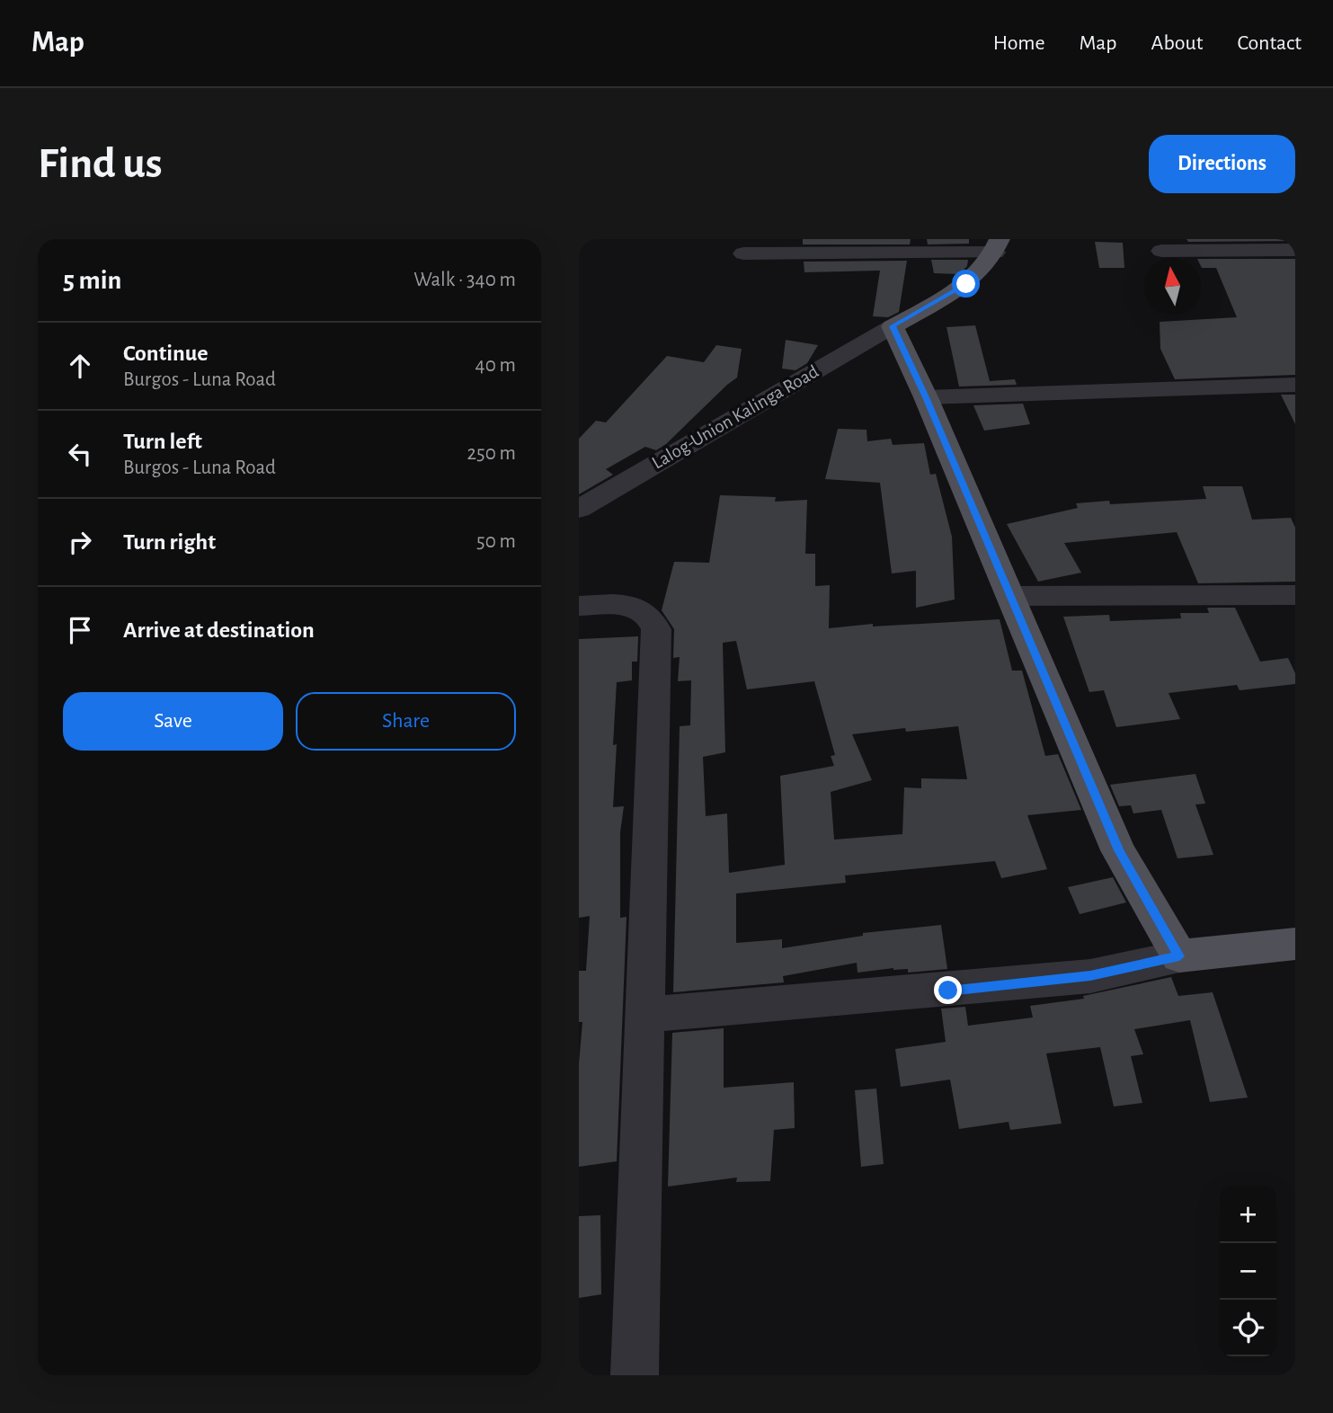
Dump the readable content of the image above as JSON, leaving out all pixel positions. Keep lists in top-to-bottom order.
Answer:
{
  "streets": {
    "street": ["Lalog-Union Kalinga Road"]
  },
  "north": "top",
  "page": {
    "header": "Map",
    "nav": [
      "Home",
      "Map",
      "About",
      "Contact"
    ],
    "buttons": [
      "Directions",
      ["Save", "Share"]
    ],
    "title": "Find us",
    "heading": ["5 min", "Walk · 340 m"],
    "list": [
      ["Continue", "Burgos - Luna Road", "40 m"],
      ["Turn left", "Burgos - Luna Road", "250 m"],
      ["Turn right", "50 m"],
      "Arrive at destination"
    ],
    "map_buttons": ["+", "−"]
  }
}
